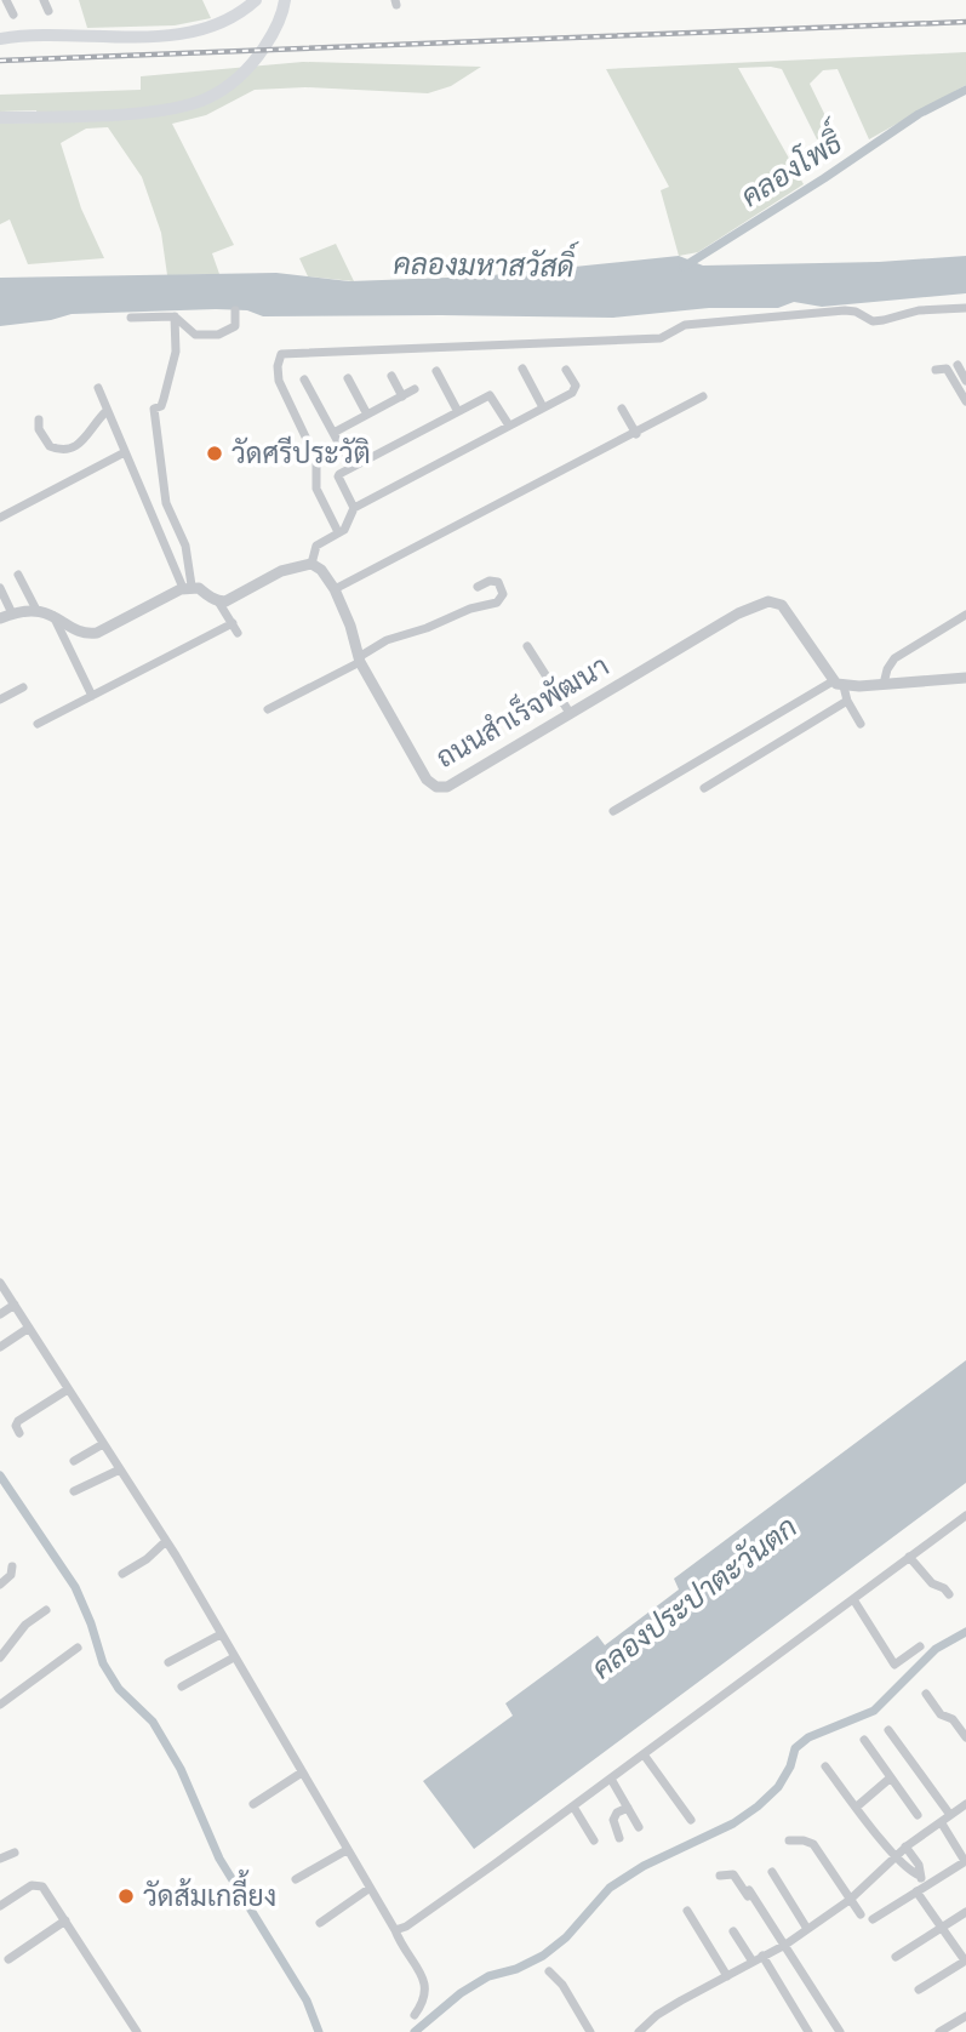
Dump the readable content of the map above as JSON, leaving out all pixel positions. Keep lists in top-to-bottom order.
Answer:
{
  "streets": {
    "street": ["ถนนสำเร็จพัฒนา"]
  },
  "water": ["คลองโพธิ์", "คลองมหาสวัสดิ์", "คลองประปาตะวันตก"],
  "places": ["วัดศรีประวัติ", "วัดส้มเกลี้ยง"]
}
